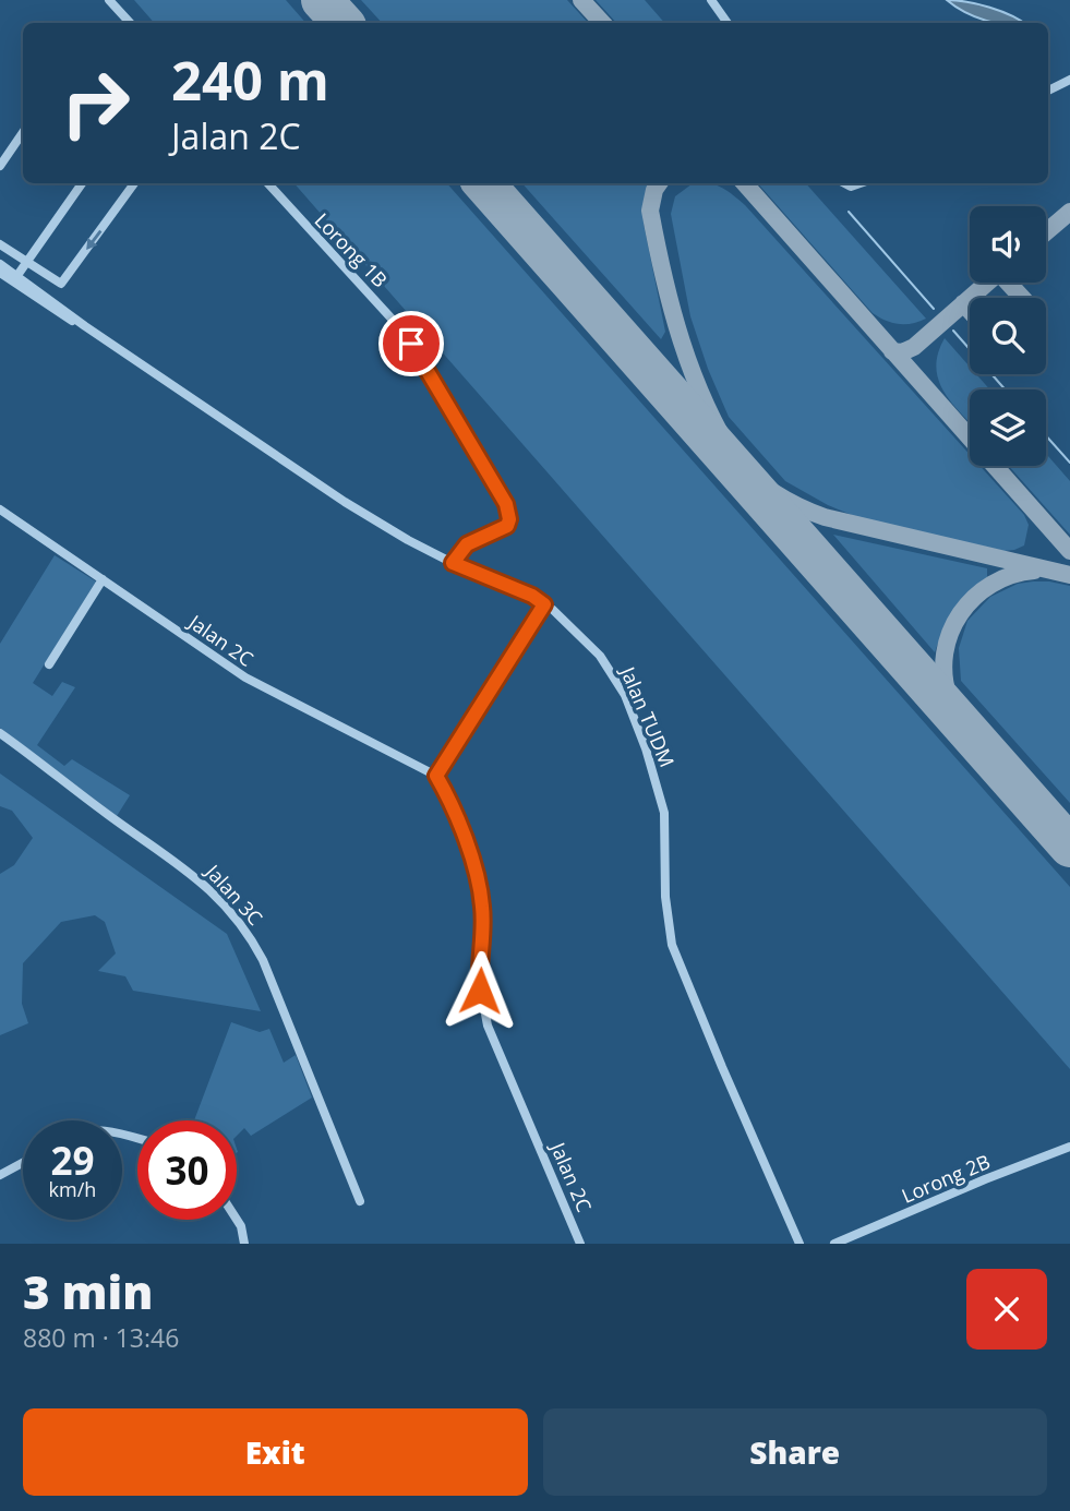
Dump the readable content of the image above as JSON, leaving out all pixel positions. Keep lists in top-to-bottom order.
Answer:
{
  "streets": {
    "street": [
      "Lorong 1B",
      "Jalan 2C",
      "Jalan TUDM",
      "Jalan 3C",
      "Lorong 2B"
    ]
  },
  "crossings": [
    ["Lorong 1B", "Jalan TUDM"]
  ],
  "page": {
    "turn": ["240 m", "Jalan 2C"],
    "speed": "29 km/h",
    "limit": "30",
    "heading": ["3 min", "880 m · 13:46"],
    "buttons": ["Exit", "Share"]
  }
}
